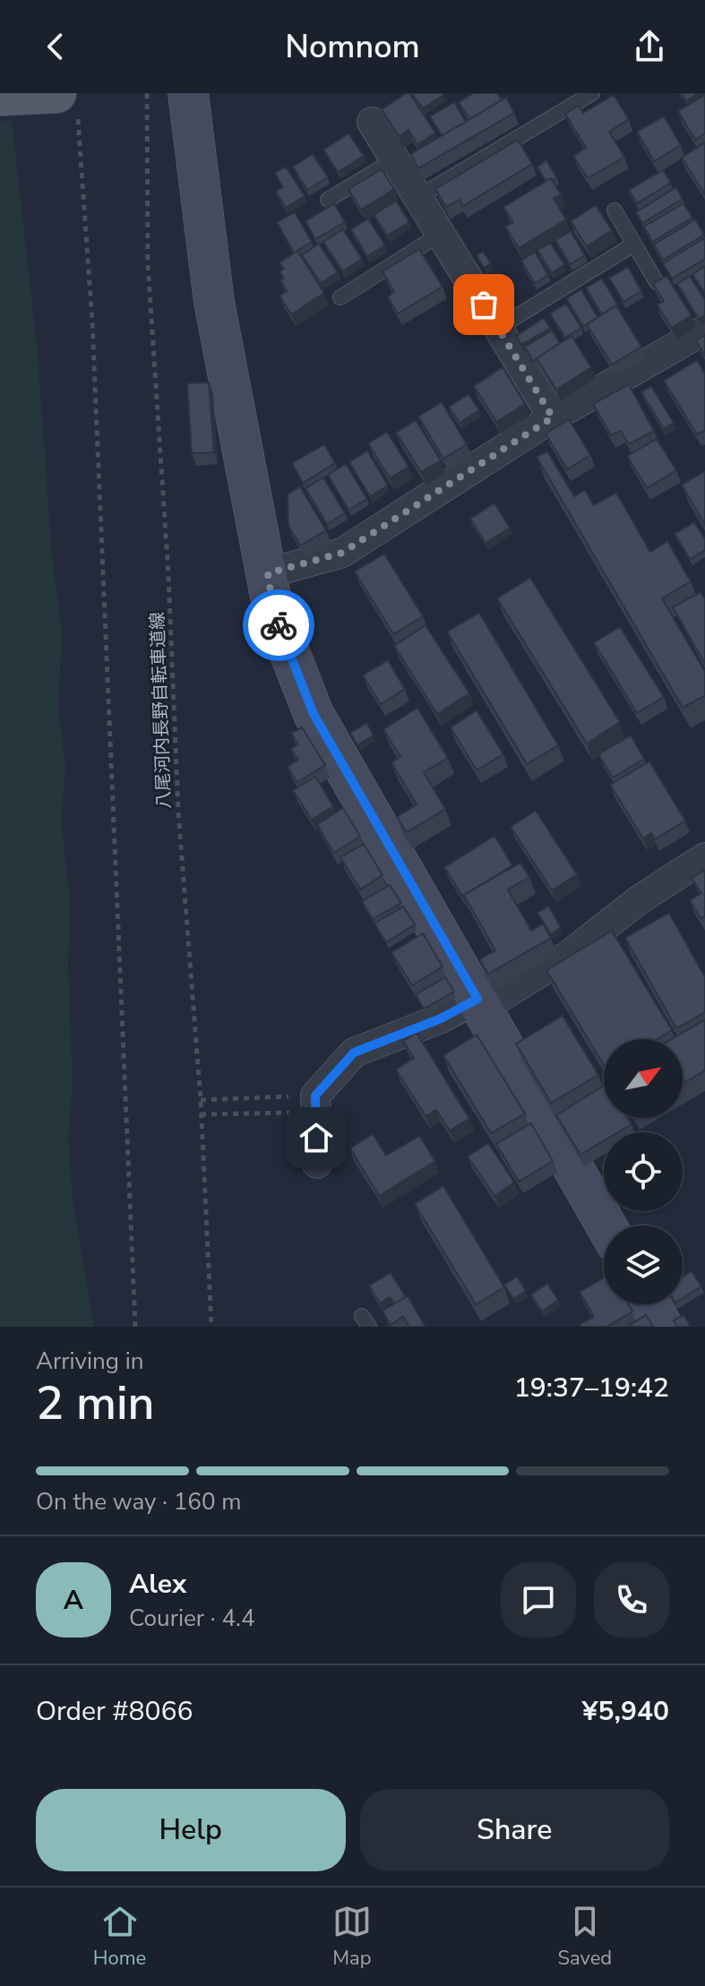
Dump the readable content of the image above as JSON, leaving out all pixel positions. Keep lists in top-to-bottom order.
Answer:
{
  "streets": {
    "path": ["八尾河内長野自転車道線"]
  },
  "north": "top right",
  "page": {
    "header": "Nomnom",
    "heading": ["2 min", "Arriving in", "19:37–19:42"],
    "panel": [
      "Alex",
      "Courier · 4.4",
      "Order #8066",
      "¥5,940"
    ],
    "bar": "On the way · 160 m",
    "round": "A",
    "buttons": ["Help", "Share"],
    "tabs": ["Home", "Map", "Saved"]
  }
}
